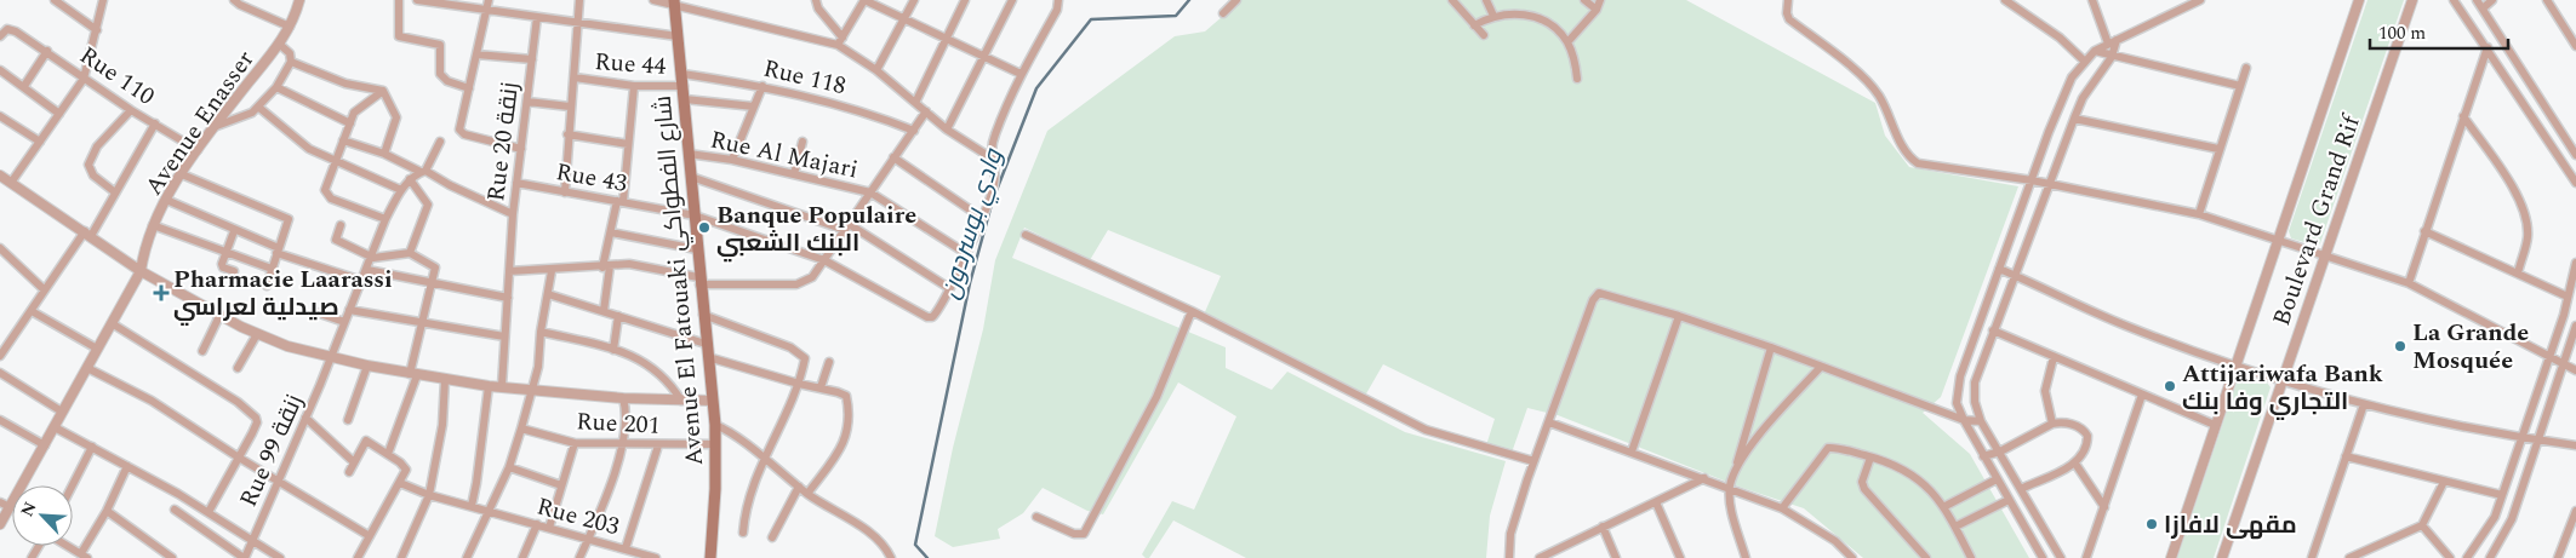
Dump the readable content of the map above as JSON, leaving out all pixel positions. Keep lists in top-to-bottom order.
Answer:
{
  "streets": {
    "main road": ["Avenue El Fatouaki شارع الفطواكي"],
    "street": [
      "Rue 44",
      "Rue 110",
      "Rue 118",
      "Avenue Enasser",
      "Rue 20 زنقة",
      "Rue Al Majari",
      "Rue 43",
      "Boulevard Grand Rif",
      "Rue 201",
      "Rue 99 زنقة",
      "Rue 203"
    ]
  },
  "crossings": [
    ["Rue 44", "Avenue El Fatouaki شارع الفطواكي"],
    ["Rue 110", "Avenue Enasser"],
    ["Rue 118", "Avenue El Fatouaki شارع الفطواكي"],
    ["Rue 20 زنقة", "Rue 43"],
    ["Rue Al Majari", "Avenue El Fatouaki شارع الفطواكي"],
    ["Rue 43", "Avenue El Fatouaki شارع الفطواكي"],
    ["Avenue El Fatouaki شارع الفطواكي", "Rue 201"]
  ],
  "water": ["وادي بوسردون"],
  "places": {
    "other": [
      "Banque Populaire البنك الشعبي",
      "La Grande Mosquée",
      "Attijariwafa Bank التجاري وفا بنك",
      "مقهى لافازا"
    ],
    "health": ["Pharmacie Laarassi صيدلية لعراسي"]
  },
  "scale_bar": "100 m",
  "north": "top left"
}
